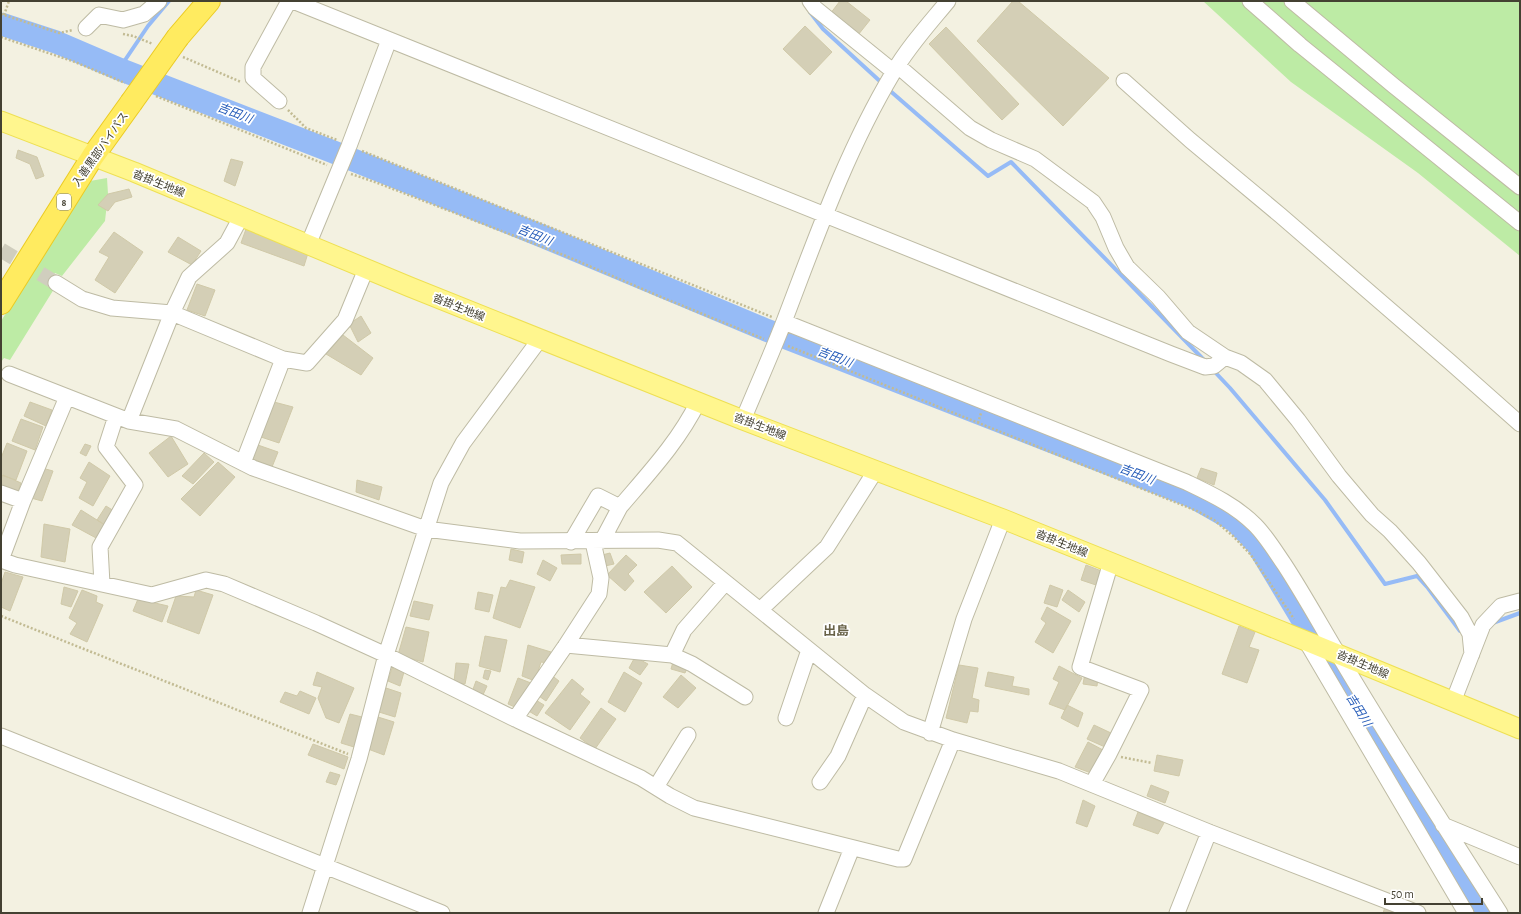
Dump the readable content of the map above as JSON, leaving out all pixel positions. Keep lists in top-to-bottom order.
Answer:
{
  "streets": {
    "highway": ["入善黒部バイパス", "8"],
    "main road": ["沓掛生地線"]
  },
  "crossings": [
    ["入善黒部バイパス", "沓掛生地線"]
  ],
  "districts": ["出島"],
  "water": ["吉田川"],
  "scale_bar": "50 m"
}
